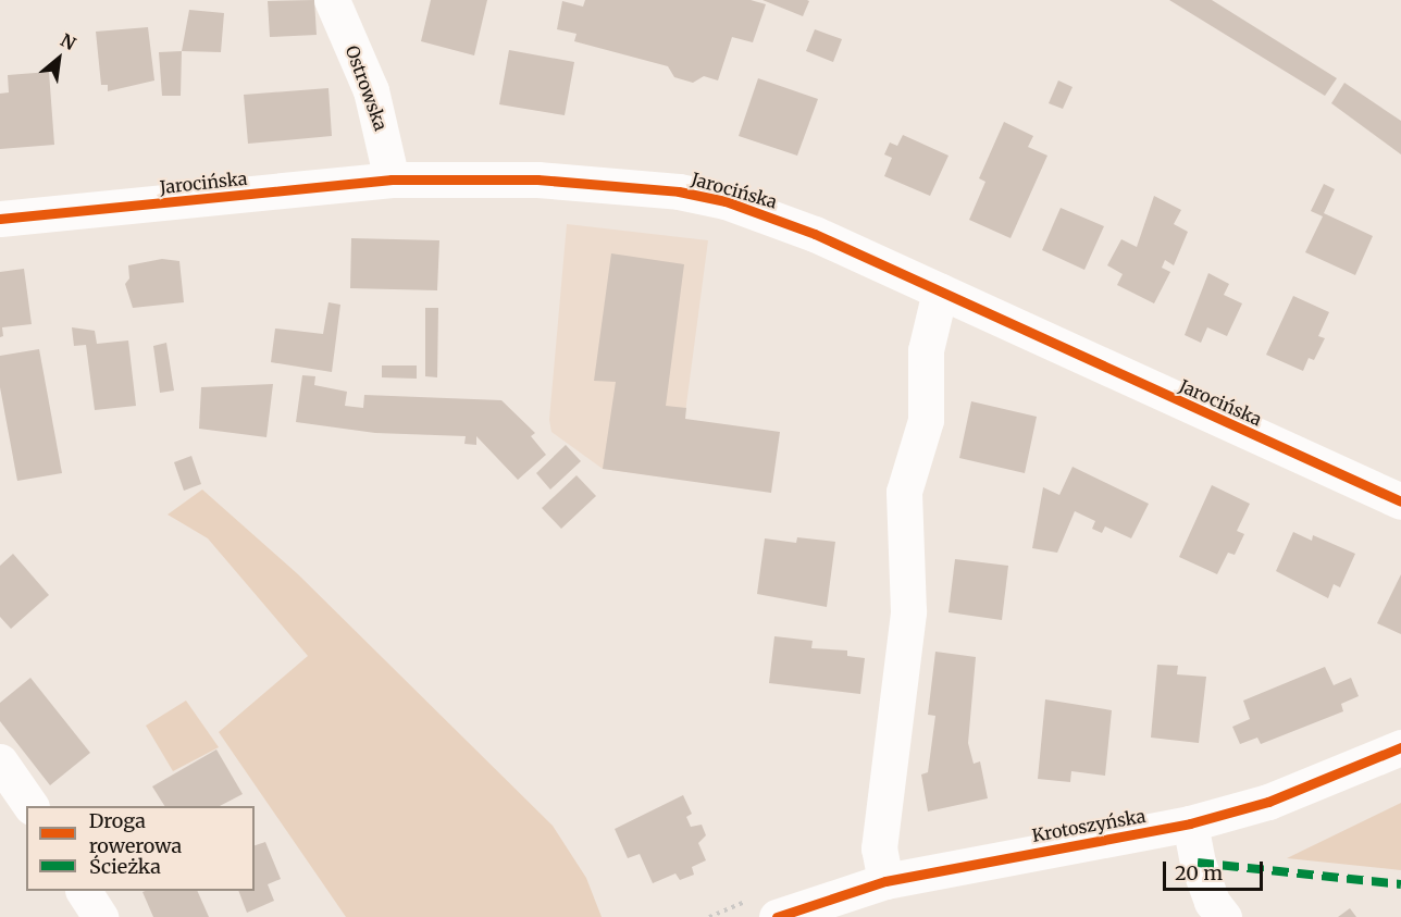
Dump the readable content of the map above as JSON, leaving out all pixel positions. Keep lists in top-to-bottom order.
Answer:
{
  "streets": {
    "street": ["Ostrowska", "Jarocińska", "Krotoszyńska"]
  },
  "crossings": [
    ["Ostrowska", "Jarocińska"]
  ],
  "legend": ["Droga rowerowa", "Ścieżka"],
  "scale_bar": "20 m",
  "north": "top right"
}
